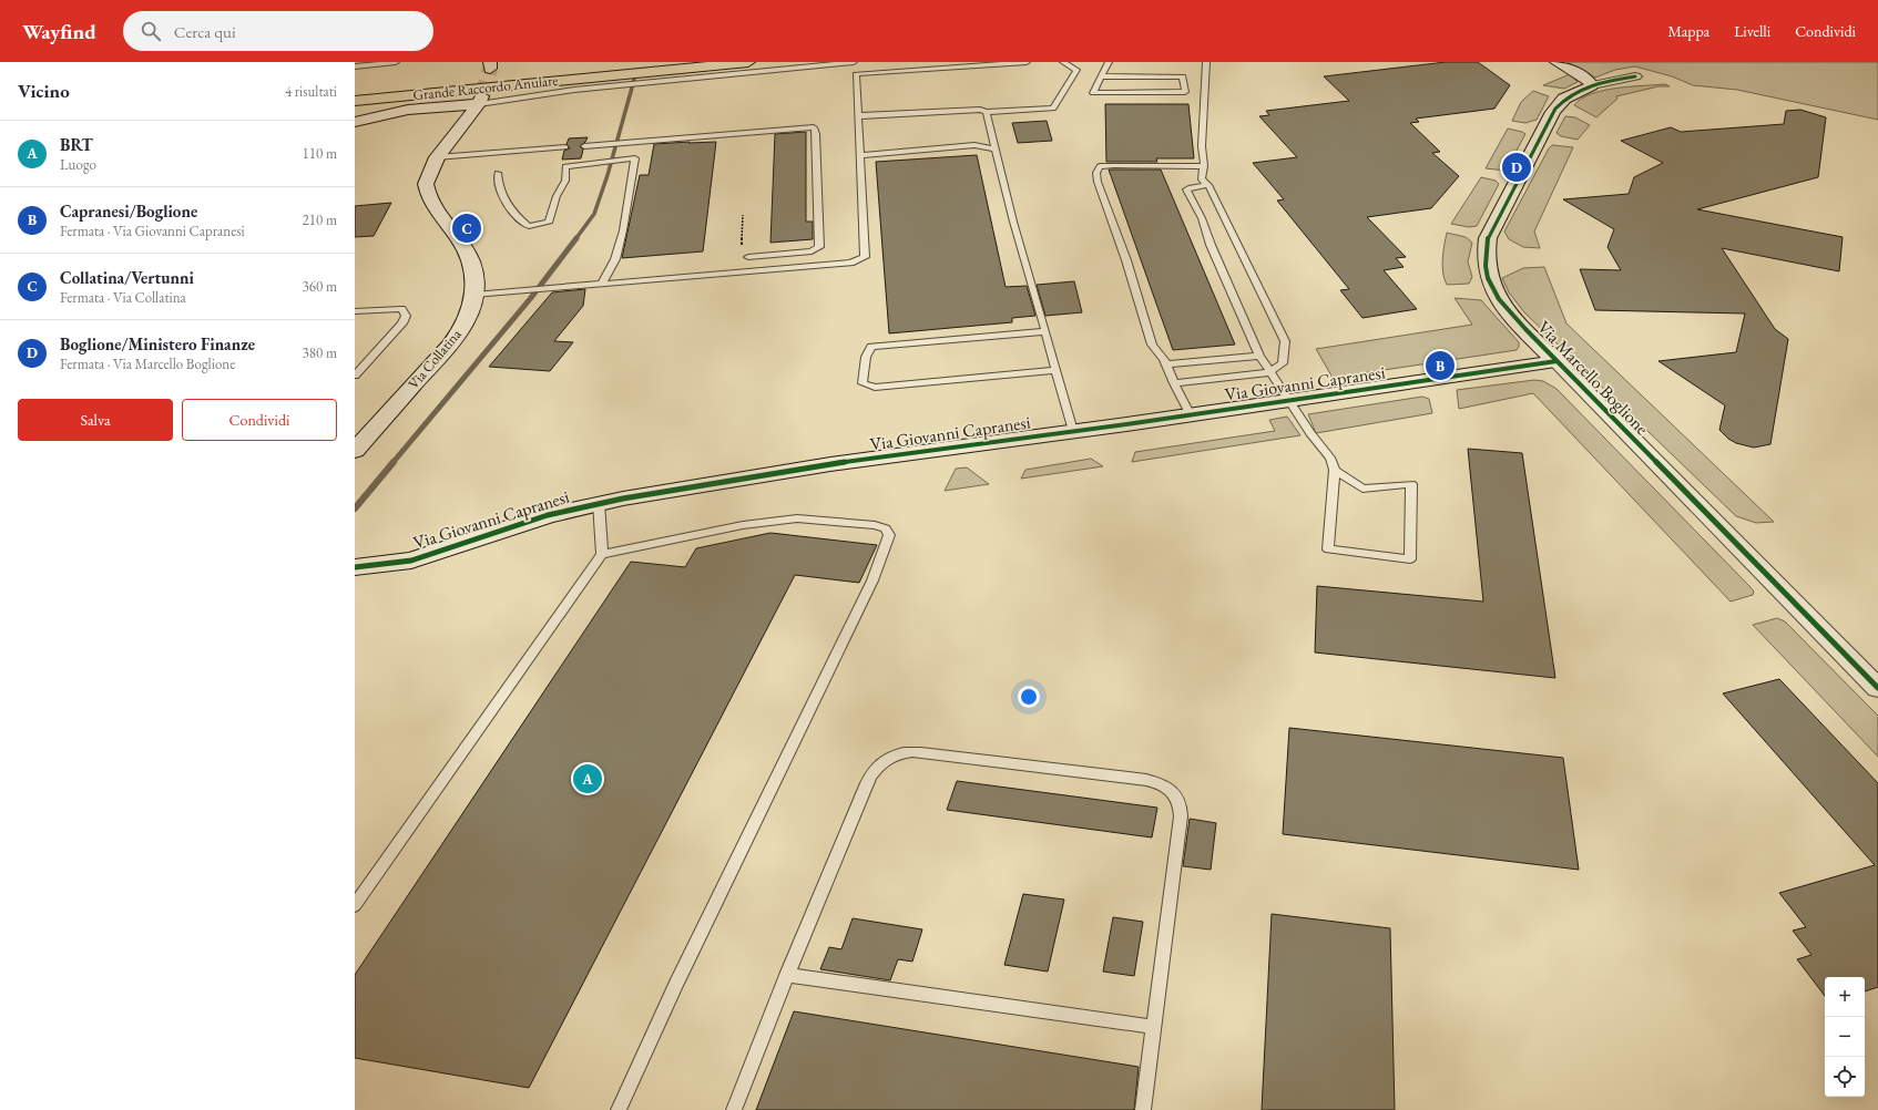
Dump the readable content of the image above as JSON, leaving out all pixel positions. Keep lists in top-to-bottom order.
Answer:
{
  "streets": {
    "highway": ["Grande Raccordo Anulare"],
    "street": ["Via Collatina", "Via Marcello Boglione", "Via Giovanni Capranesi"]
  },
  "crossings": [
    ["Via Marcello Boglione", "Via Giovanni Capranesi"]
  ],
  "page": {
    "header": "Wayfind",
    "search": "Cerca qui",
    "nav": ["Mappa", "Livelli", "Condividi"],
    "heading": ["Vicino", "4 risultati"],
    "list": [
      {
        "mark": "A",
        "name": "BRT",
        "note": "Luogo",
        "value": "110 m"
      },
      {
        "mark": "B",
        "name": "Capranesi/Boglione",
        "note": "Fermata · Via Giovanni Capranesi",
        "value": "210 m"
      },
      {
        "mark": "C",
        "name": "Collatina/Vertunni",
        "note": "Fermata · Via Collatina",
        "value": "360 m"
      },
      {
        "mark": "D",
        "name": "Boglione/Ministero Finanze",
        "note": "Fermata · Via Marcello Boglione",
        "value": "380 m"
      }
    ],
    "pins": [
      "D",
      "C",
      "B",
      "A"
    ],
    "buttons": ["Salva", "Condividi"],
    "map_buttons": ["+", "−"]
  }
}
